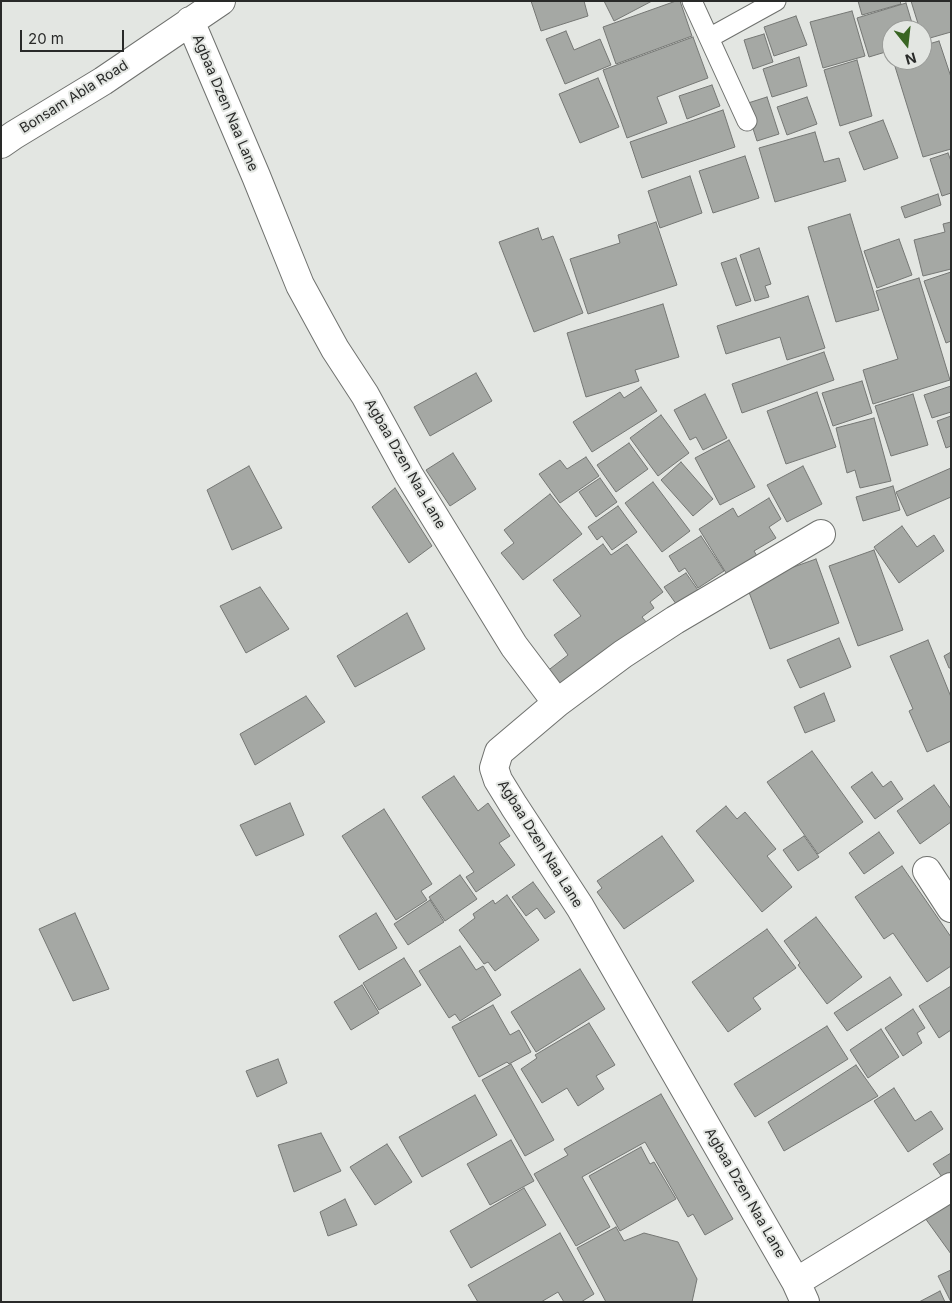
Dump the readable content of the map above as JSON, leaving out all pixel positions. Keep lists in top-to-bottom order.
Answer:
{
  "streets": {
    "street": ["Bonsam Abla Road", "Agbaa Dzen Naa Lane"]
  },
  "crossings": [
    ["Bonsam Abla Road", "Agbaa Dzen Naa Lane"]
  ],
  "scale_bar": "20 m",
  "north": "bottom"
}
